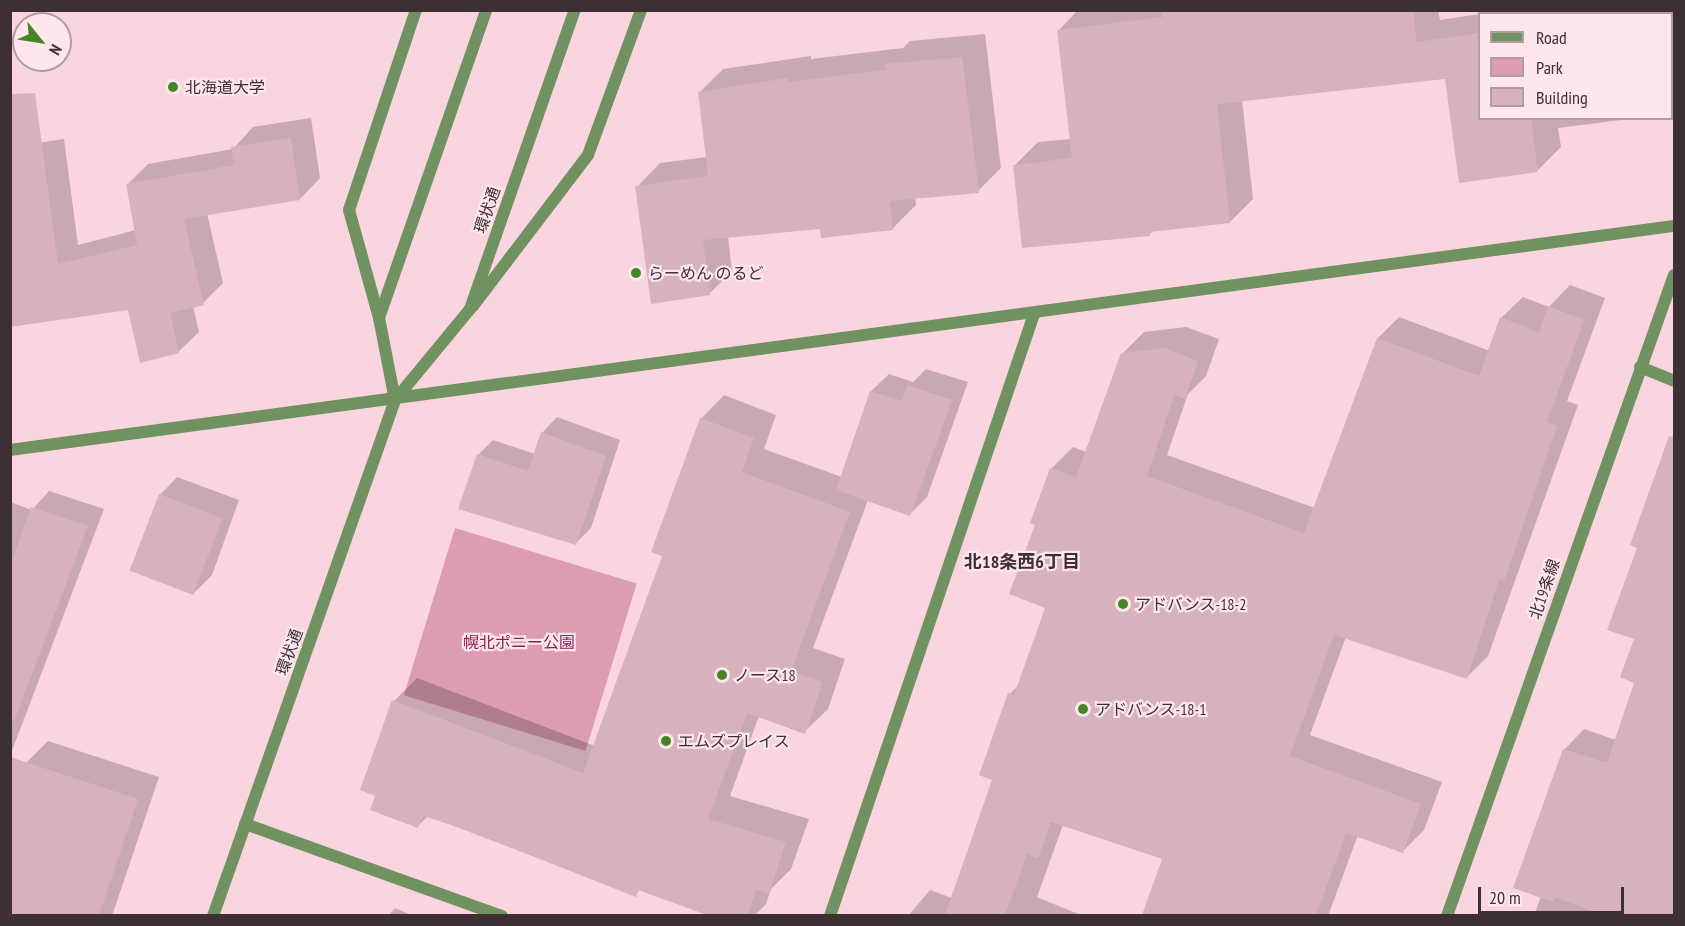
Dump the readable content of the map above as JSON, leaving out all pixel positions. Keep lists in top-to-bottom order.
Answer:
{
  "streets": {
    "street": ["環状通", "北19条線"]
  },
  "districts": ["北18条西6丁目"],
  "parks": ["幌北ポニー公園"],
  "places": [
    "北海道大学",
    "らーめん のるど",
    "アドバンス-18-2",
    "ノース18",
    "アドバンス-18-1",
    "エムズプレイス"
  ],
  "legend": ["Road", "Park", "Building"],
  "scale_bar": "20 m",
  "north": "bottom right"
}
